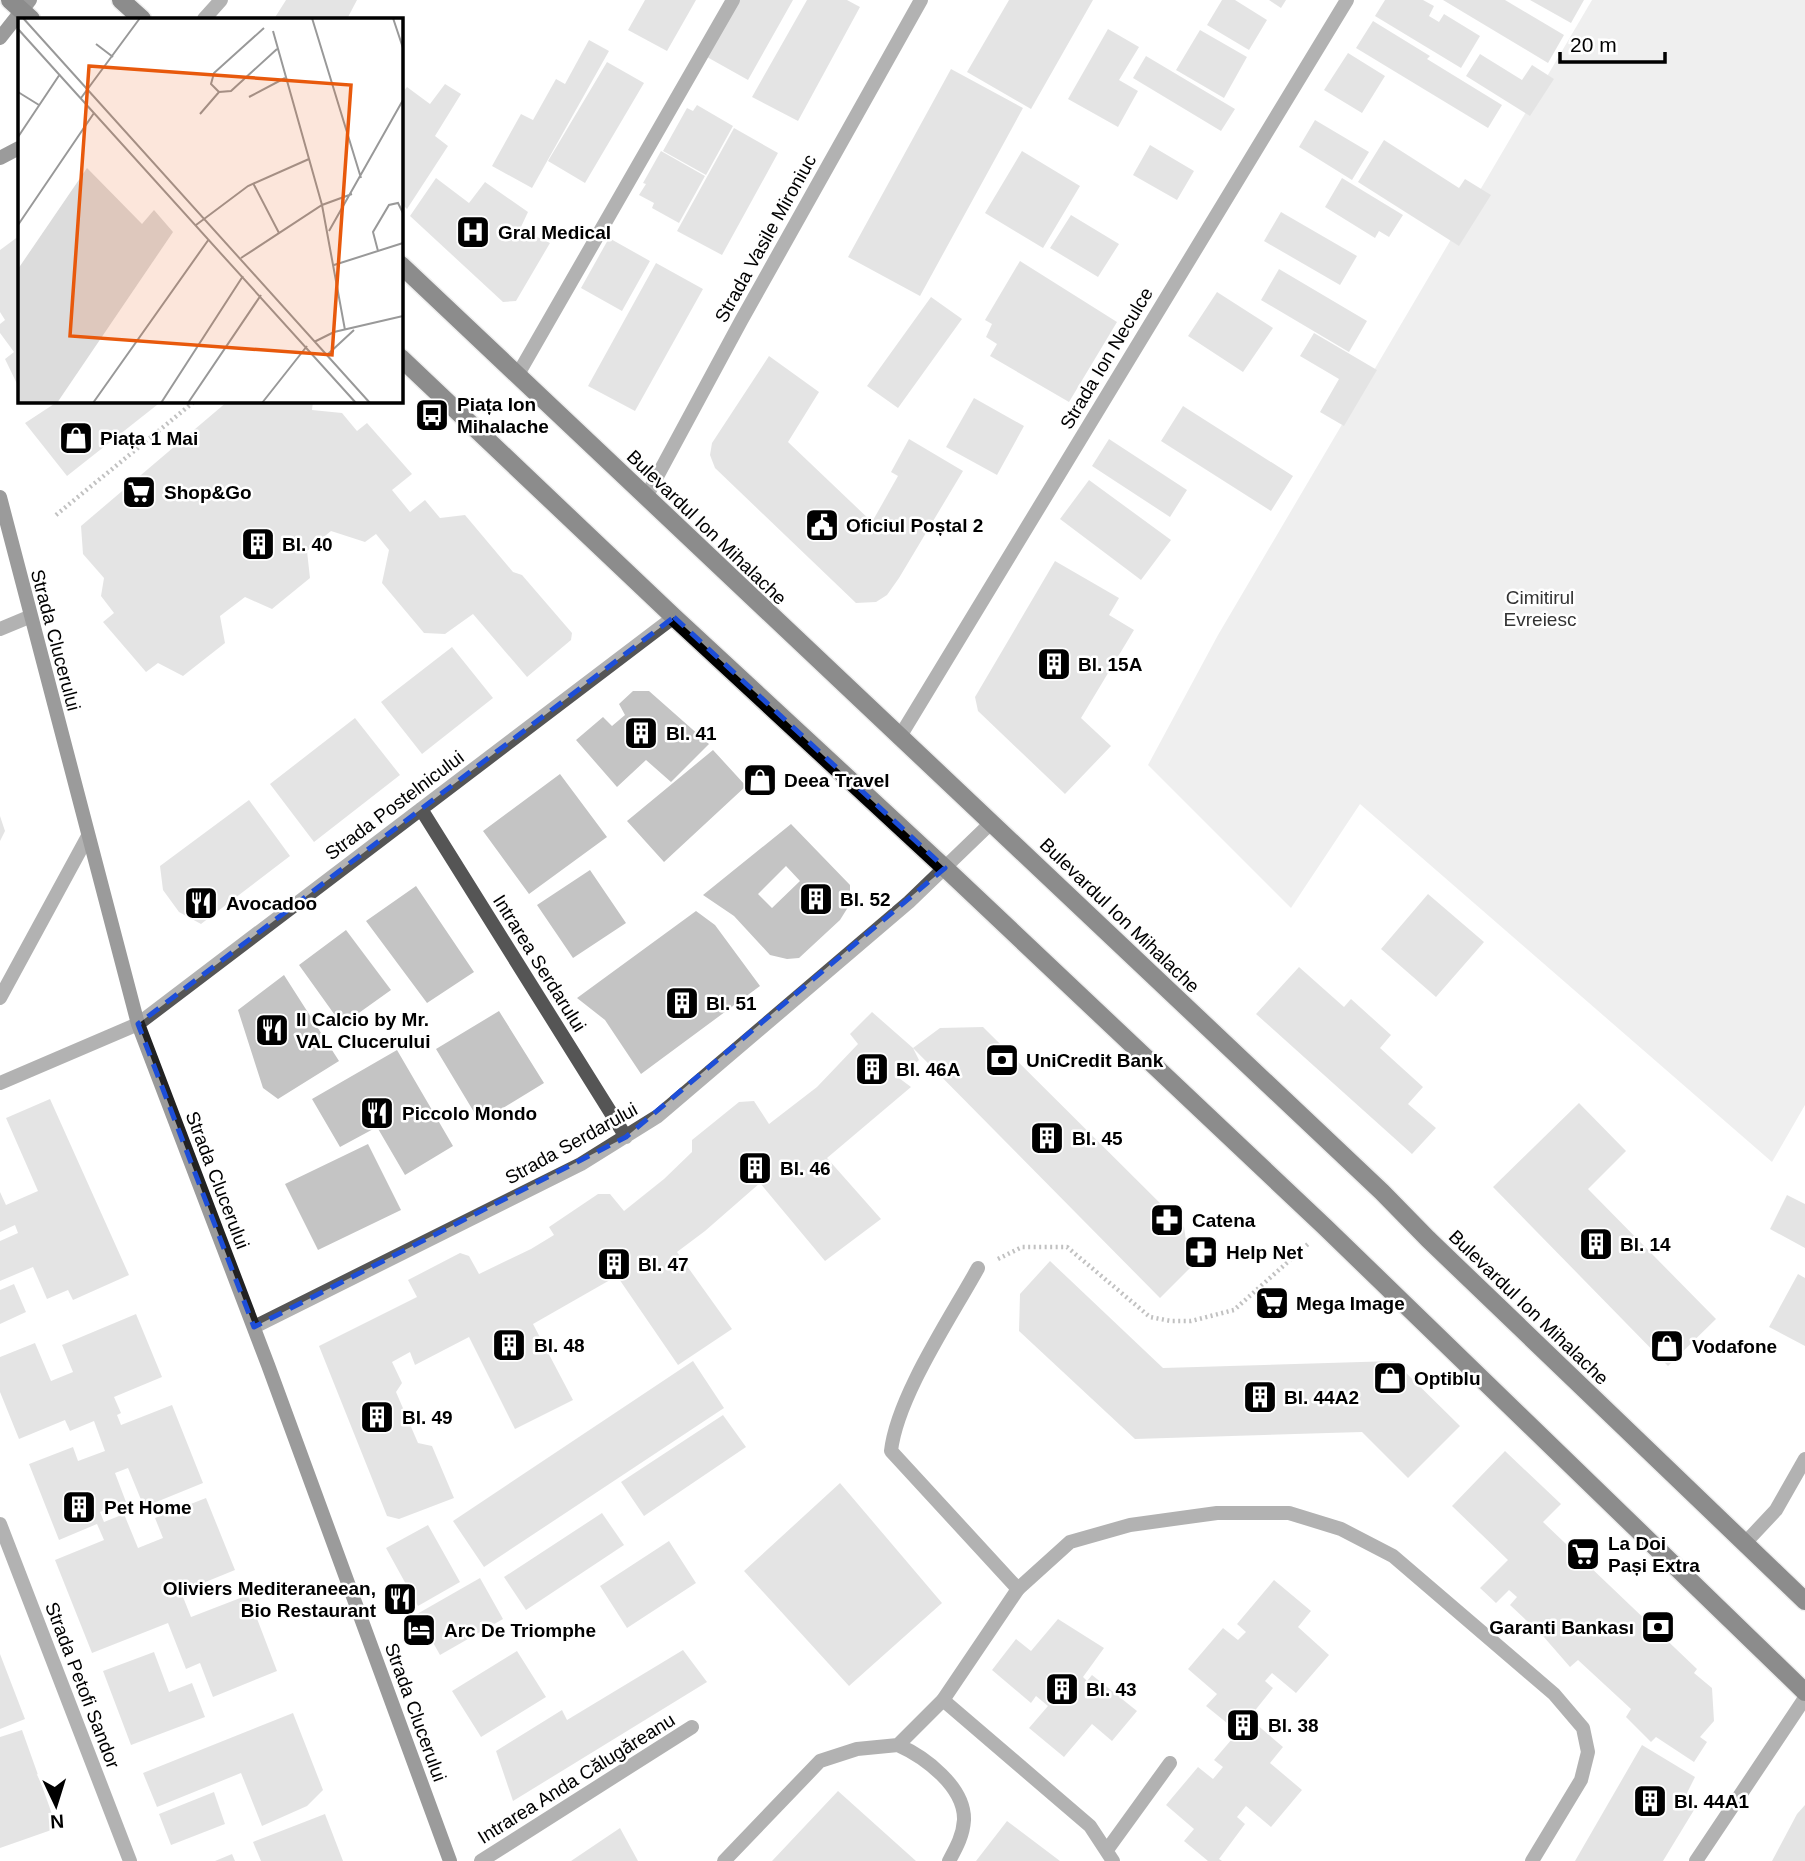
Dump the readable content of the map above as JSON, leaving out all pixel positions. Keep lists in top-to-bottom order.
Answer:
{
  "streets": {
    "main road": ["Bulevardul Ion Mihalache"],
    "street": [
      "Strada Vasile Mironiuc",
      "Strada Ion Neculce",
      "Strada Clucerului",
      "Strada Postelnicului",
      "Intrarea Serdarului",
      "Strada Serdarului",
      "Strada Petofi Sandor",
      "Intrarea Anda Călugăreanu"
    ]
  },
  "crossings": [
    ["Strada Vasile Mironiuc", "Bulevardul Ion Mihalache"],
    ["Strada Ion Neculce", "Bulevardul Ion Mihalache"],
    ["Bulevardul Ion Mihalache", "Strada Serdarului"],
    ["Strada Clucerului", "Strada Postelnicului"],
    ["Strada Clucerului", "Strada Serdarului"],
    ["Strada Postelnicului", "Intrarea Serdarului"],
    ["Intrarea Serdarului", "Strada Serdarului"]
  ],
  "parks": ["Cimitirul Evreiesc"],
  "places": {
    "hospital": ["Gral Medical"],
    "bus stop": ["Piața Ion Mihalache"],
    "shop": [
      "Piața 1 Mai",
      "Deea Travel",
      "Vodafone",
      "Optiblu"
    ],
    "supermarket": ["Shop&Go", "Mega Image", "La Doi Pași Extra"],
    "public building": ["Oficiul Poștal 2"],
    "building": [
      "Bl. 40",
      "Bl. 15A",
      "Bl. 41",
      "Bl. 52",
      "Bl. 51",
      "Bl. 46A",
      "Bl. 45",
      "Bl. 46",
      "Bl. 14",
      "Bl. 47",
      "Bl. 48",
      "Bl. 44A2",
      "Bl. 49",
      "Pet Home",
      "Bl. 43",
      "Bl. 38",
      "Bl. 44A1"
    ],
    "restaurant": [
      "Avocadoo",
      "Il Calcio by Mr. VAL Clucerului",
      "Piccolo Mondo",
      "Oliviers Mediteraneean, Bio Restaurant"
    ],
    "bank": ["UniCredit Bank", "Garanti Bankası"],
    "pharmacy": ["Catena", "Help Net"],
    "hotel": ["Arc De Triomphe"]
  },
  "scale_bar": "20 m",
  "north": "bottom"
}
